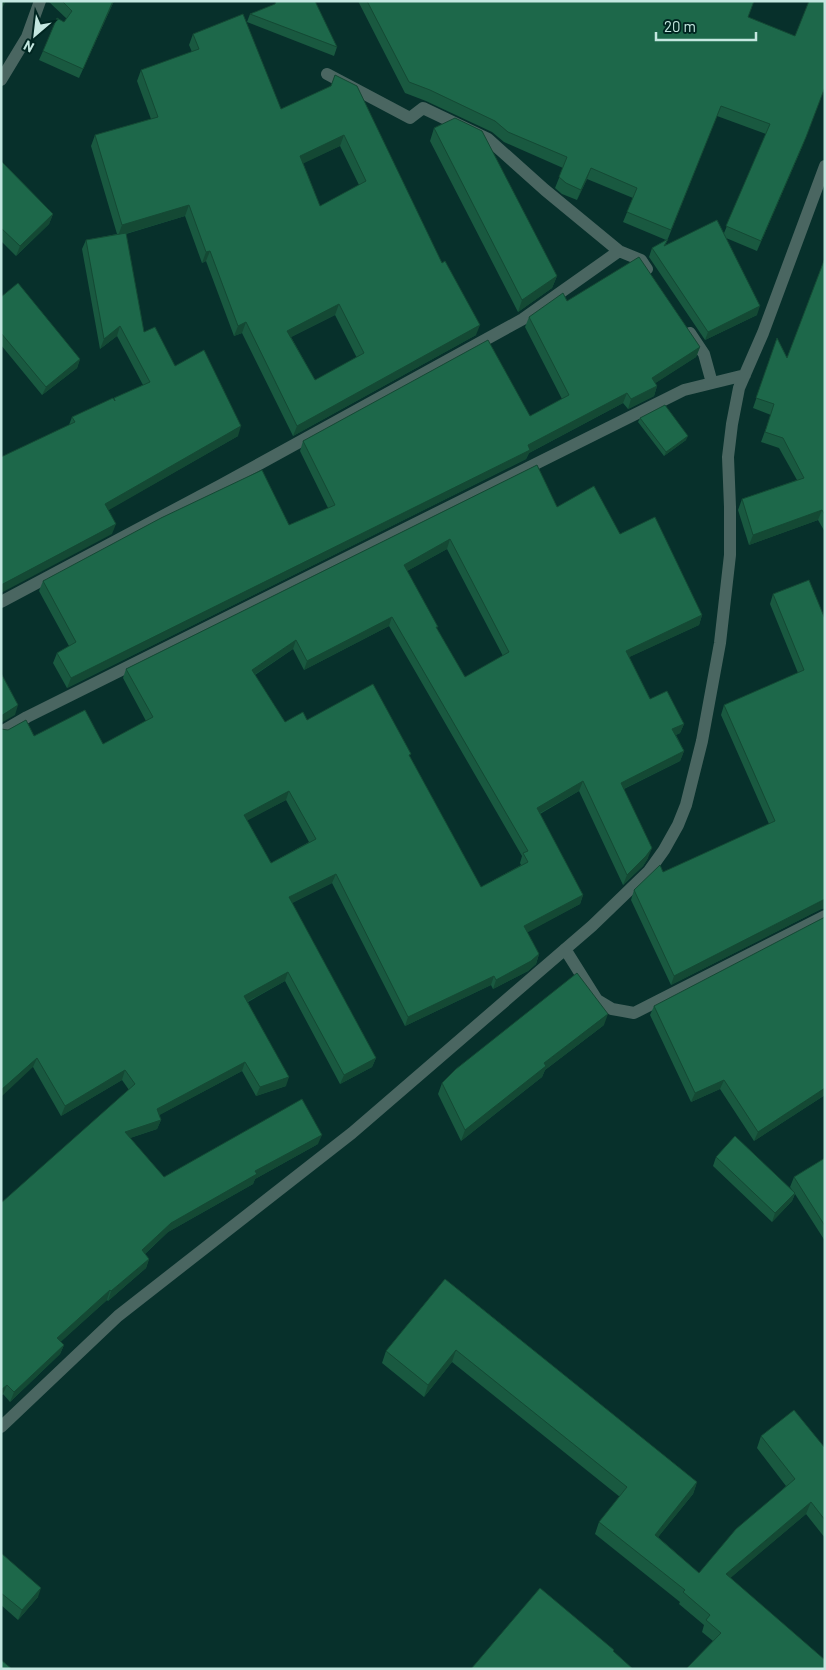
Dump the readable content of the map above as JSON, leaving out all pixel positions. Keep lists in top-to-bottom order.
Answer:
{
  "scale_bar": "20 m",
  "north": "bottom left"
}
